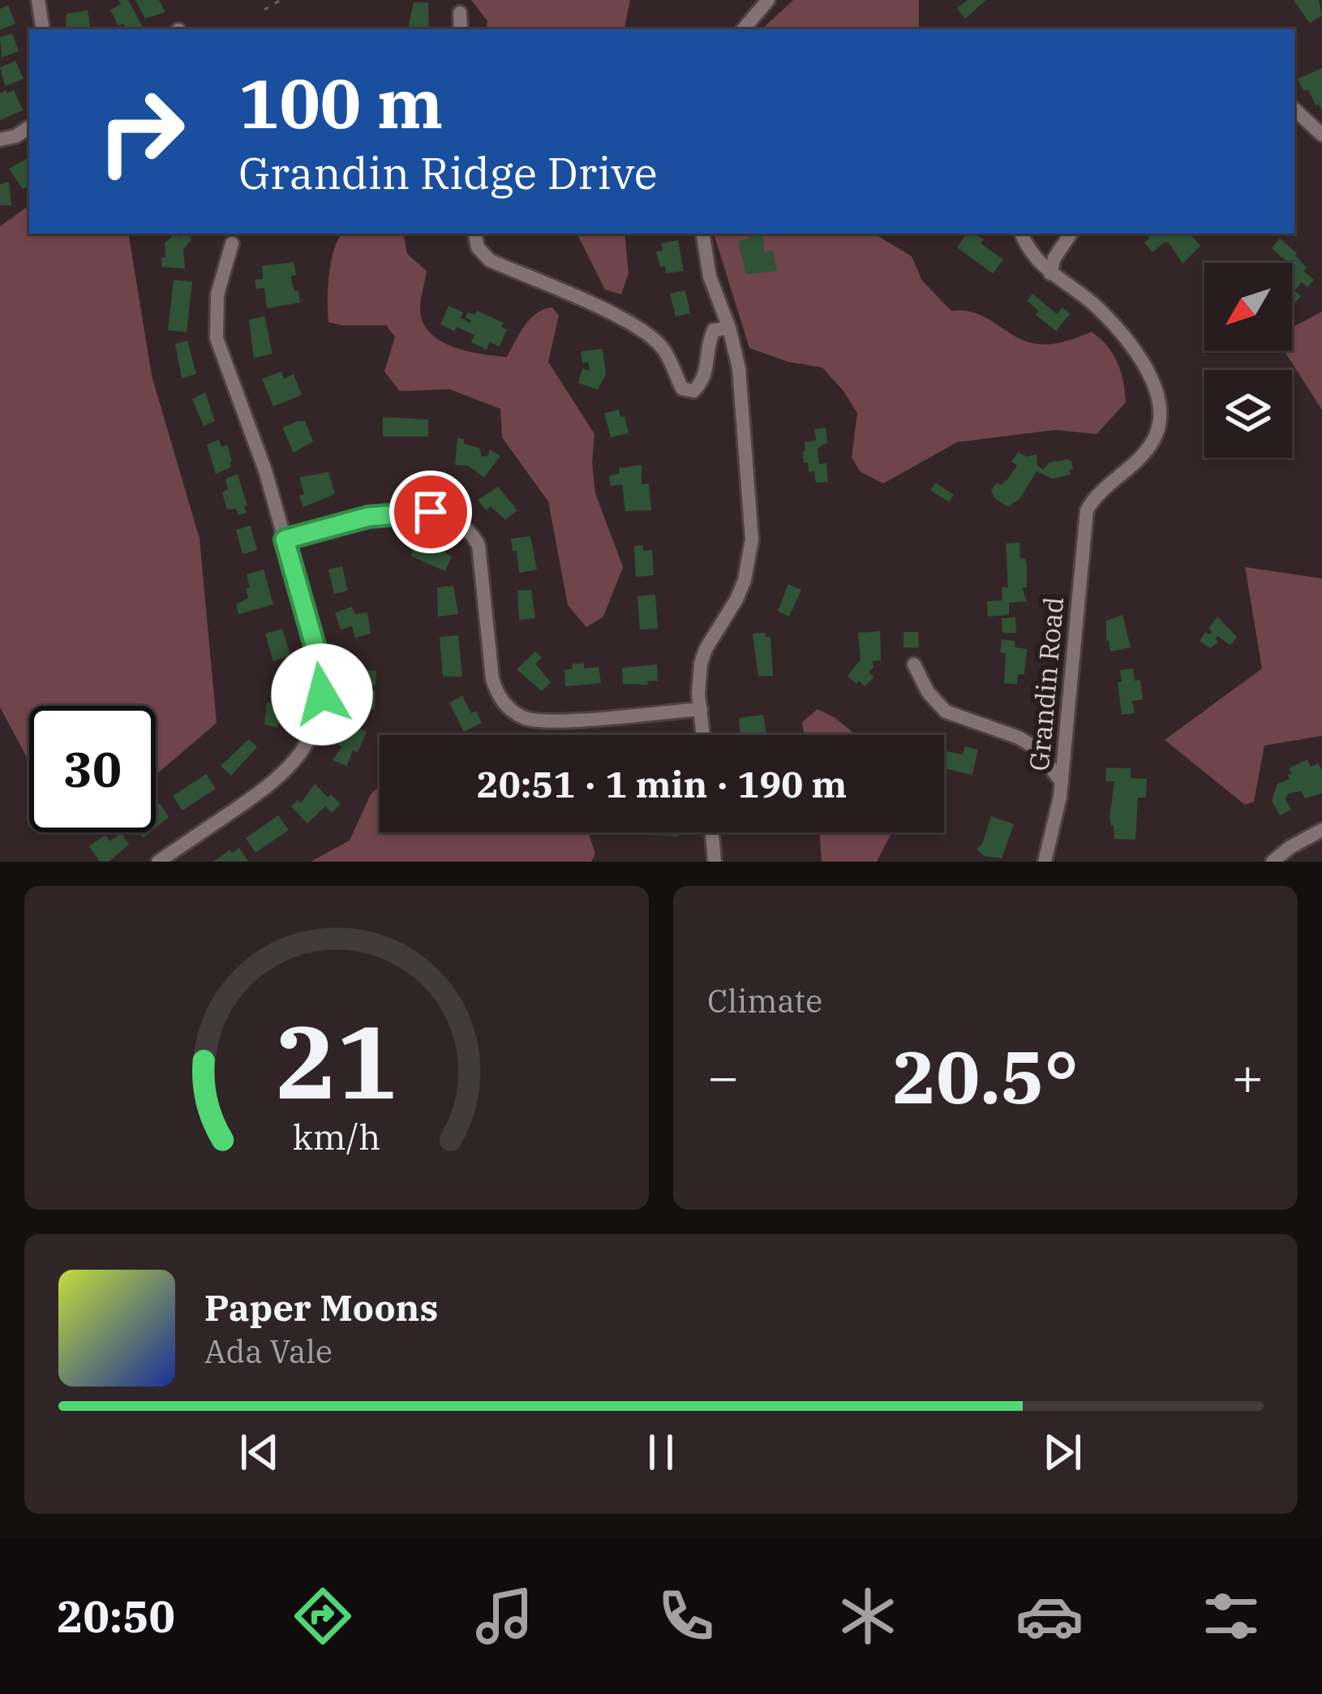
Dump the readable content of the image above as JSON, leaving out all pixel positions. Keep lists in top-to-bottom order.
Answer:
{
  "streets": {
    "street": ["Grandin Road"]
  },
  "north": "bottom left",
  "page": {
    "turn": ["100 m", "Grandin Ridge Drive"],
    "limit": "30",
    "trip": "20:51 · 1 min · 190 m",
    "tile": "Climate",
    "heat": ["−", "20.5°", "+"],
    "song": ["Paper Moons", "Ada Vale"],
    "tabs": "20:50",
    "gauge": ["21", "km/h"]
  }
}
